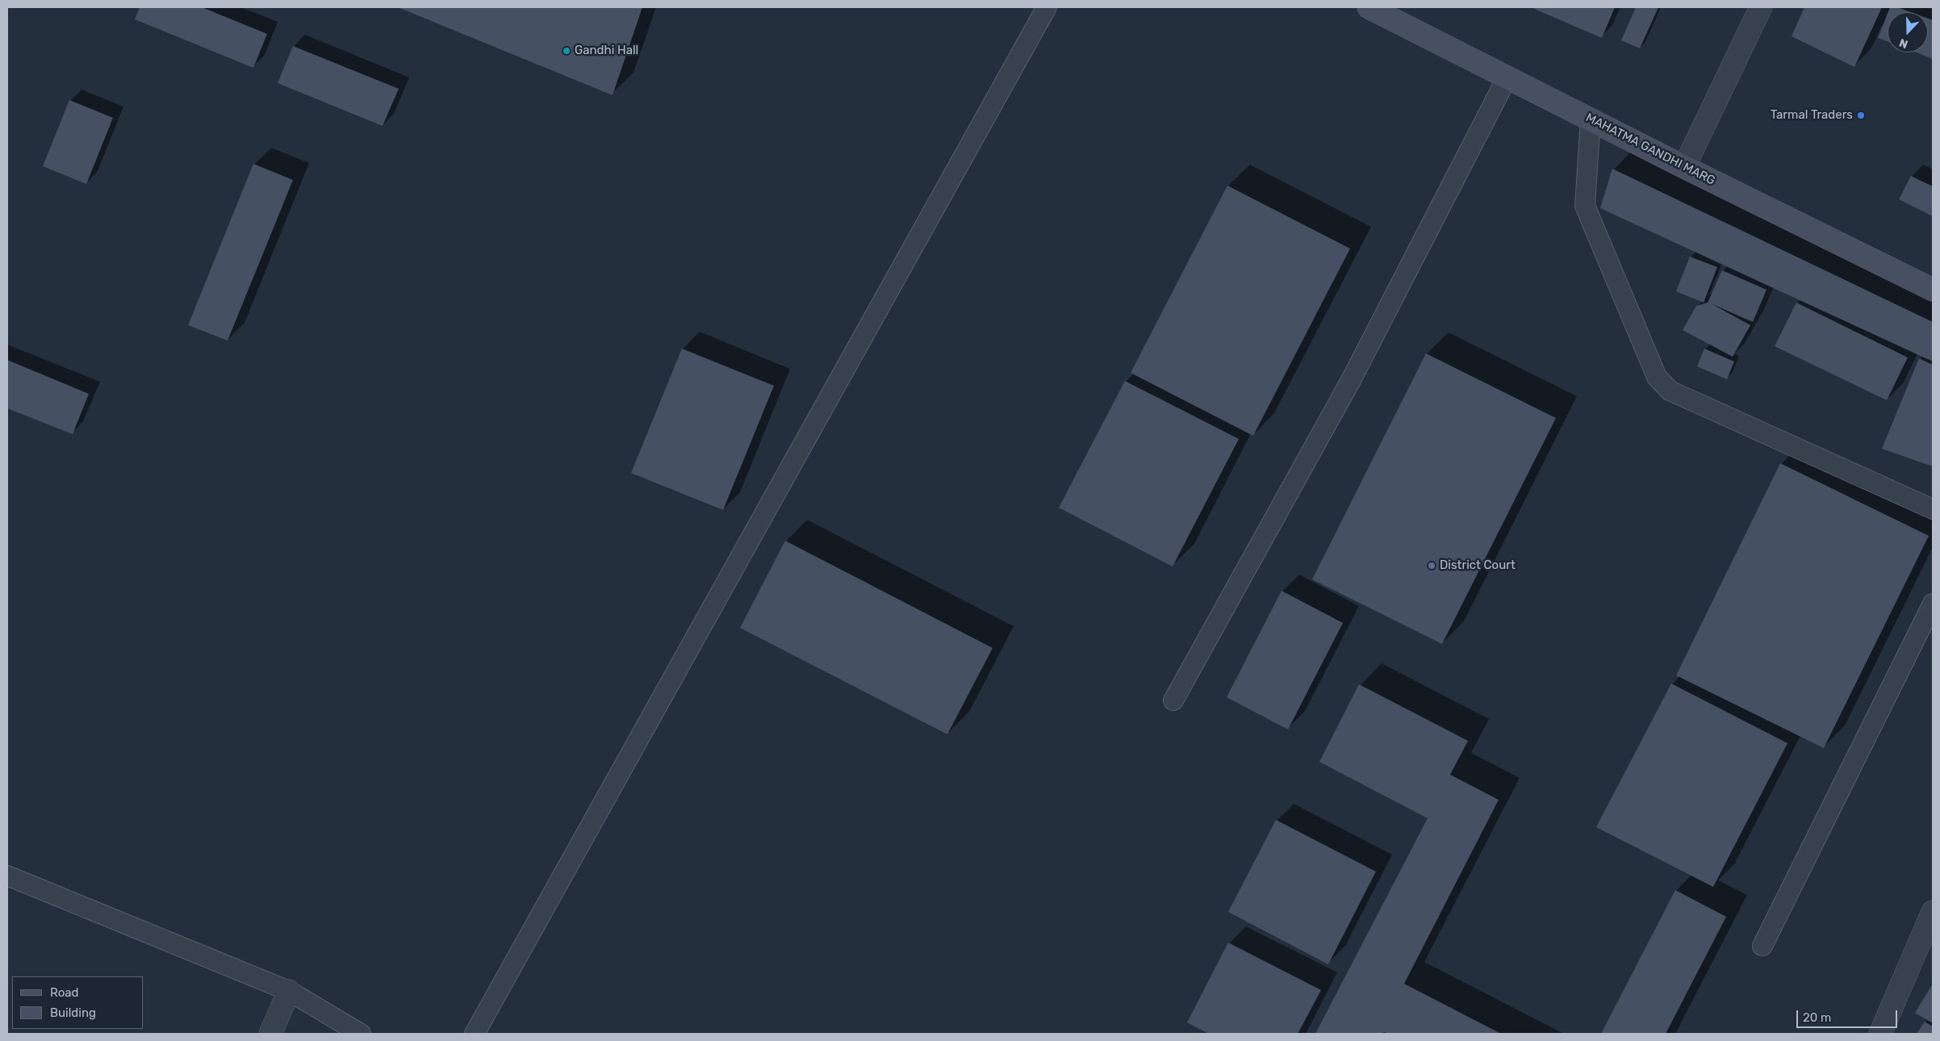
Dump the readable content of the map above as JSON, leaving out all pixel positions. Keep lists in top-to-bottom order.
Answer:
{
  "streets": {
    "main road": ["MAHATMA GANDHI MARG"]
  },
  "places": ["Gandhi Hall", "Tarmal Traders", "District Court"],
  "legend": ["Road", "Building"],
  "scale_bar": "20 m",
  "north": "bottom"
}
